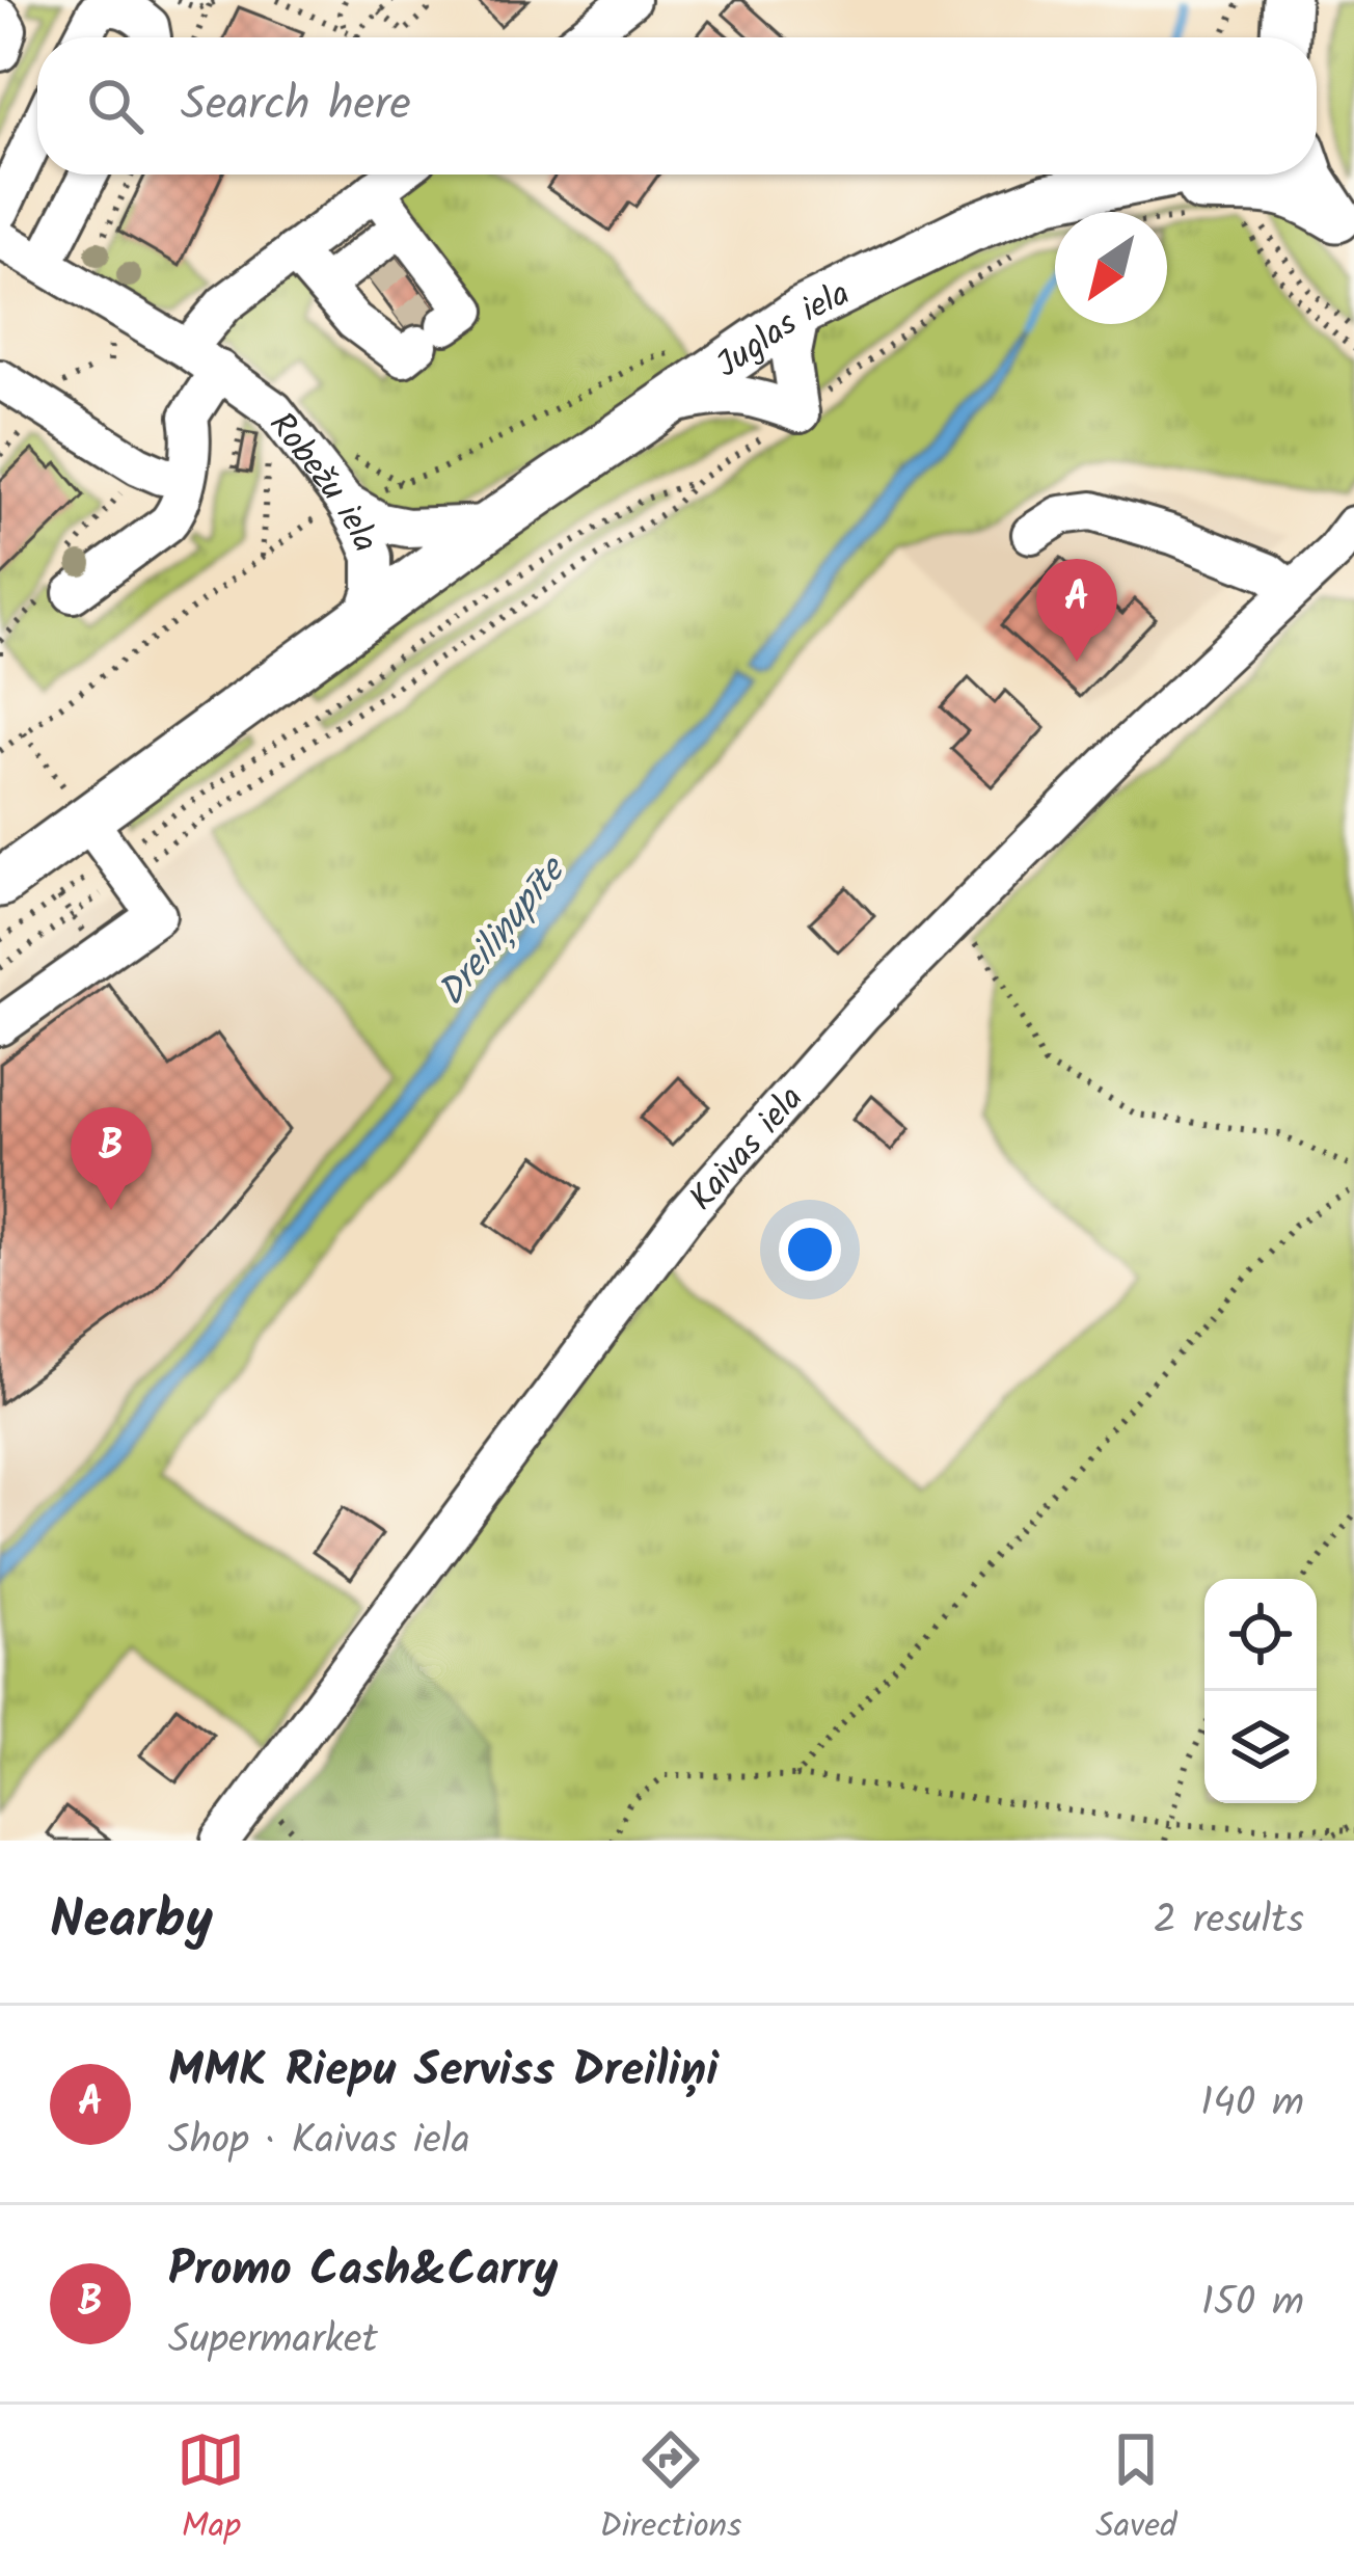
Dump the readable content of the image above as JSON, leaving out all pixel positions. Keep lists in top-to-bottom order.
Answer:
{
  "streets": {
    "main road": ["Juglas iela"],
    "street": ["Robežu iela", "Kaivas iela"]
  },
  "crossings": [
    ["Juglas iela", "Robežu iela"]
  ],
  "water": ["Dreiliņupīte"],
  "north": "bottom left",
  "page": {
    "search": "Search here",
    "pins": ["A", "B"],
    "heading": ["Nearby", "2 results"],
    "list": [
      {
        "mark": "A",
        "name": "MMK Riepu Serviss Dreiliņi",
        "note": "Shop · Kaivas iela",
        "value": "140 m"
      },
      {
        "mark": "B",
        "name": "Promo Cash&Carry",
        "note": "Supermarket",
        "value": "150 m"
      }
    ],
    "nav": ["Map", "Directions", "Saved"]
  }
}
